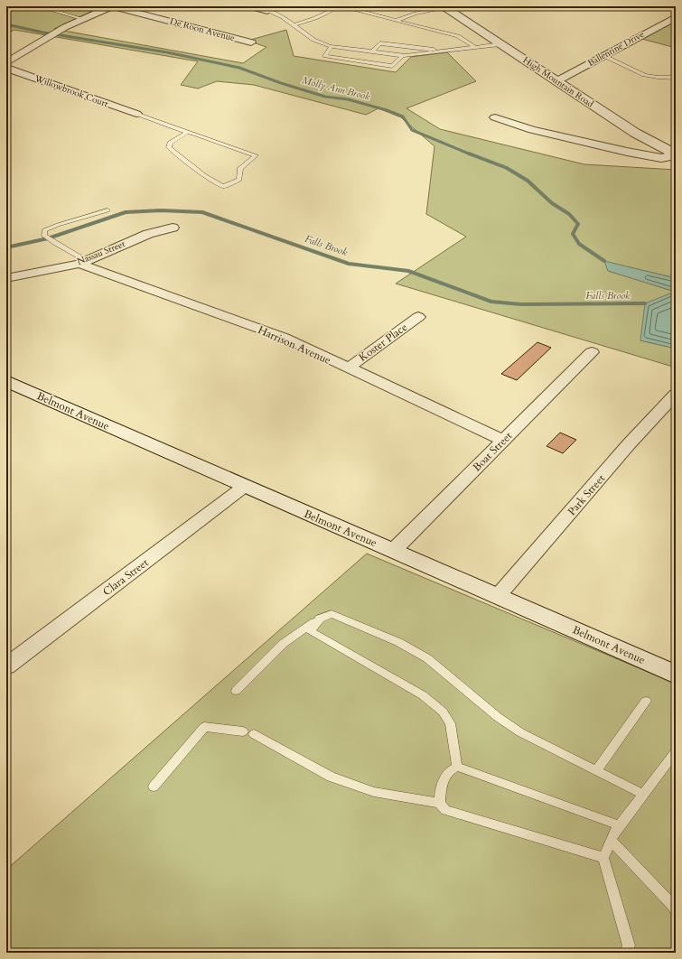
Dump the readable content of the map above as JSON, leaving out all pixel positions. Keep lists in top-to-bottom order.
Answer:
{
  "streets": {
    "main road": ["High Mountain Road", "Belmont Avenue"],
    "street": [
      "De Roon Avenue",
      "Ballentine Drive",
      "Willowbrook Court",
      "Nassau Street",
      "Koster Place",
      "Harrison Avenue",
      "Boat Street",
      "Park Street",
      "Clara Street"
    ]
  },
  "crossings": [
    ["Ballentine Drive", "High Mountain Road"],
    ["Nassau Street", "Harrison Avenue"],
    ["Koster Place", "Harrison Avenue"],
    ["Harrison Avenue", "Boat Street"],
    ["Belmont Avenue", "Boat Street"],
    ["Belmont Avenue", "Park Street"],
    ["Belmont Avenue", "Clara Street"]
  ],
  "water": ["Molly Ann Brook", "Falls Brook"]
}
